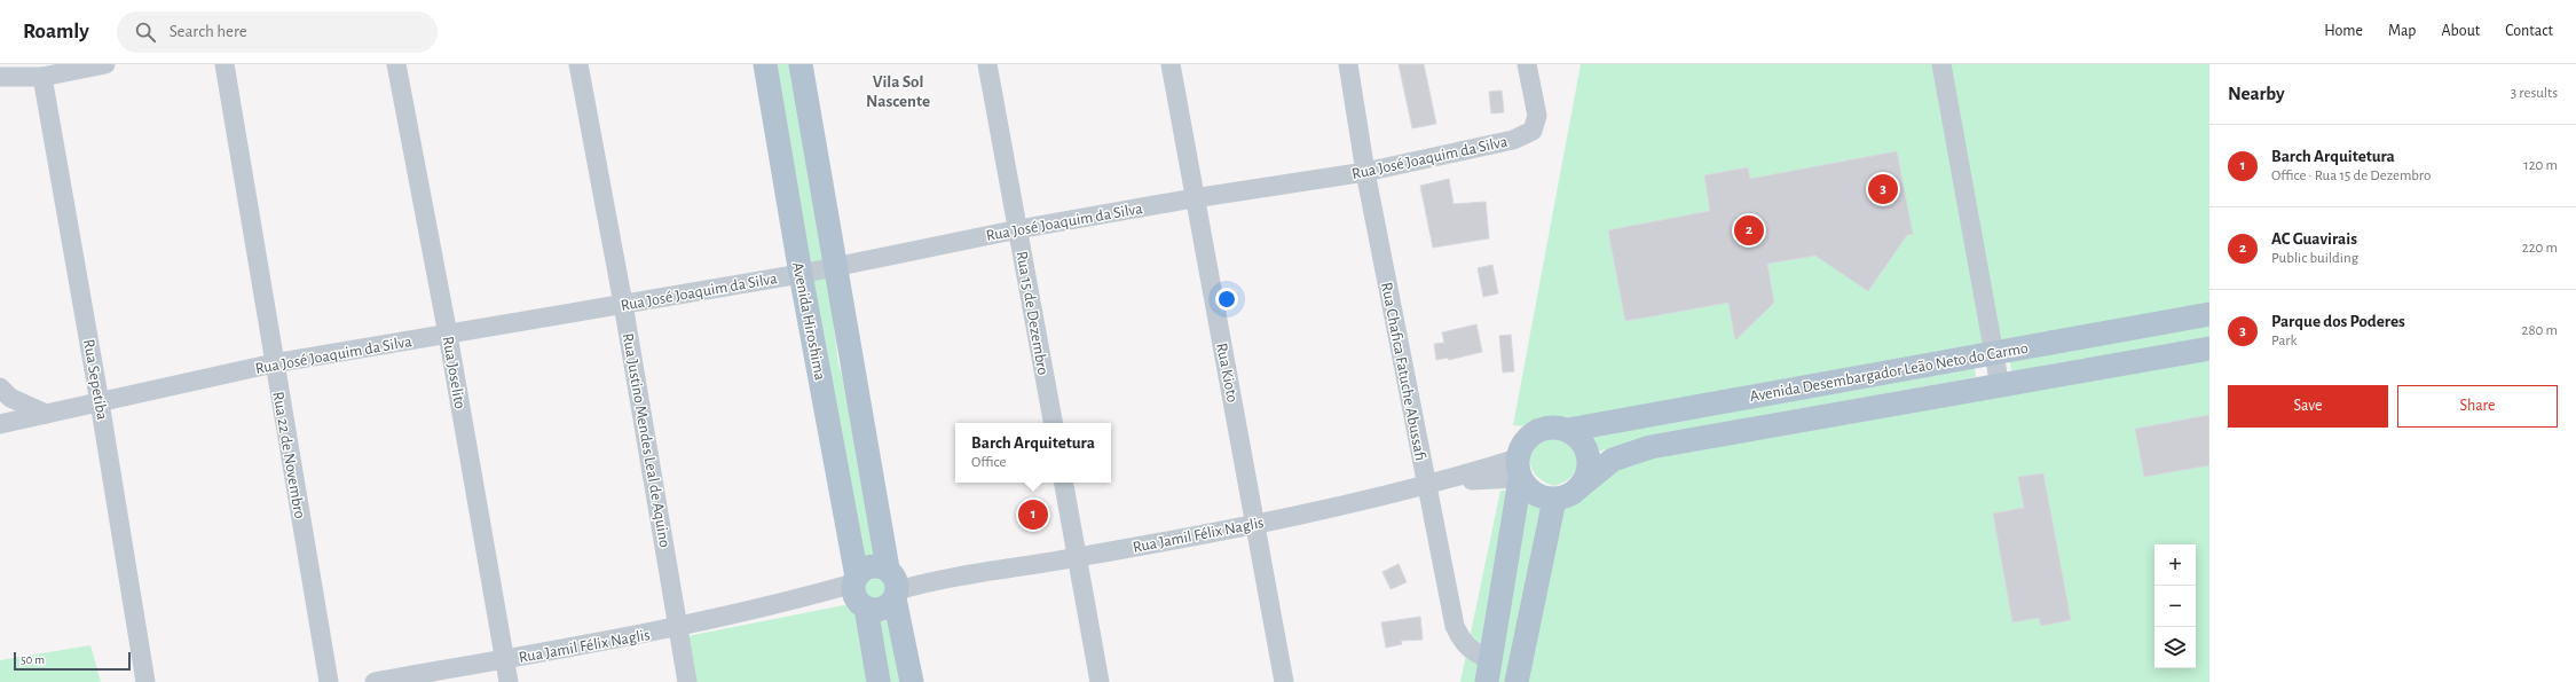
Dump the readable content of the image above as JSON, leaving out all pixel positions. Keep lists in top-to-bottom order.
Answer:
{
  "streets": {
    "main road": ["Avenida Hiroshima", "Avenida Desembargador Leão Neto do Carmo"],
    "street": [
      "Rua José Joaquim da Silva",
      "Rua 15 de Dezembro",
      "Rua Chafica Fatuche Abussafi",
      "Rua Joselito",
      "Rua Kioto",
      "Rua Sepetiba",
      "Rua Justino Mendes Leal de Aquino",
      "Rua 22 de Novembro",
      "Rua Jamil Félix Naglis"
    ]
  },
  "crossings": [
    ["Rua José Joaquim da Silva", "Rua 15 de Dezembro"],
    ["Rua José Joaquim da Silva", "Avenida Hiroshima"],
    ["Rua José Joaquim da Silva", "Rua Chafica Fatuche Abussafi"],
    ["Rua José Joaquim da Silva", "Rua Joselito"],
    ["Rua José Joaquim da Silva", "Rua Kioto"],
    ["Rua José Joaquim da Silva", "Rua Sepetiba"],
    ["Rua José Joaquim da Silva", "Rua Justino Mendes Leal de Aquino"],
    ["Rua José Joaquim da Silva", "Rua 22 de Novembro"],
    ["Avenida Hiroshima", "Rua Jamil Félix Naglis"],
    ["Rua Chafica Fatuche Abussafi", "Rua Jamil Félix Naglis"],
    ["Avenida Desembargador Leão Neto do Carmo", "Rua Jamil Félix Naglis"],
    ["Rua Joselito", "Rua Jamil Félix Naglis"],
    ["Rua Kioto", "Rua Jamil Félix Naglis"],
    ["Rua Justino Mendes Leal de Aquino", "Rua Jamil Félix Naglis"]
  ],
  "districts": ["Vila Sol Nascente"],
  "scale_bar": "50 m",
  "page": {
    "header": "Roamly",
    "search": "Search here",
    "nav": [
      "Home",
      "Map",
      "About",
      "Contact"
    ],
    "heading": ["Nearby", "3 results"],
    "list": [
      {
        "mark": "1",
        "name": "Barch Arquitetura",
        "note": "Office · Rua 15 de Dezembro",
        "value": "120 m"
      },
      {
        "mark": "2",
        "name": "AC Guavirais",
        "note": "Public building",
        "value": "220 m"
      },
      {
        "mark": "3",
        "name": "Parque dos Poderes",
        "note": "Park",
        "value": "280 m"
      }
    ],
    "pins": ["3", "2", "1"],
    "buttons": ["Save", "Share"],
    "popup": ["Barch Arquitetura", "Office"],
    "map_buttons": ["+", "−"],
    "scale": "50 m"
  }
}
